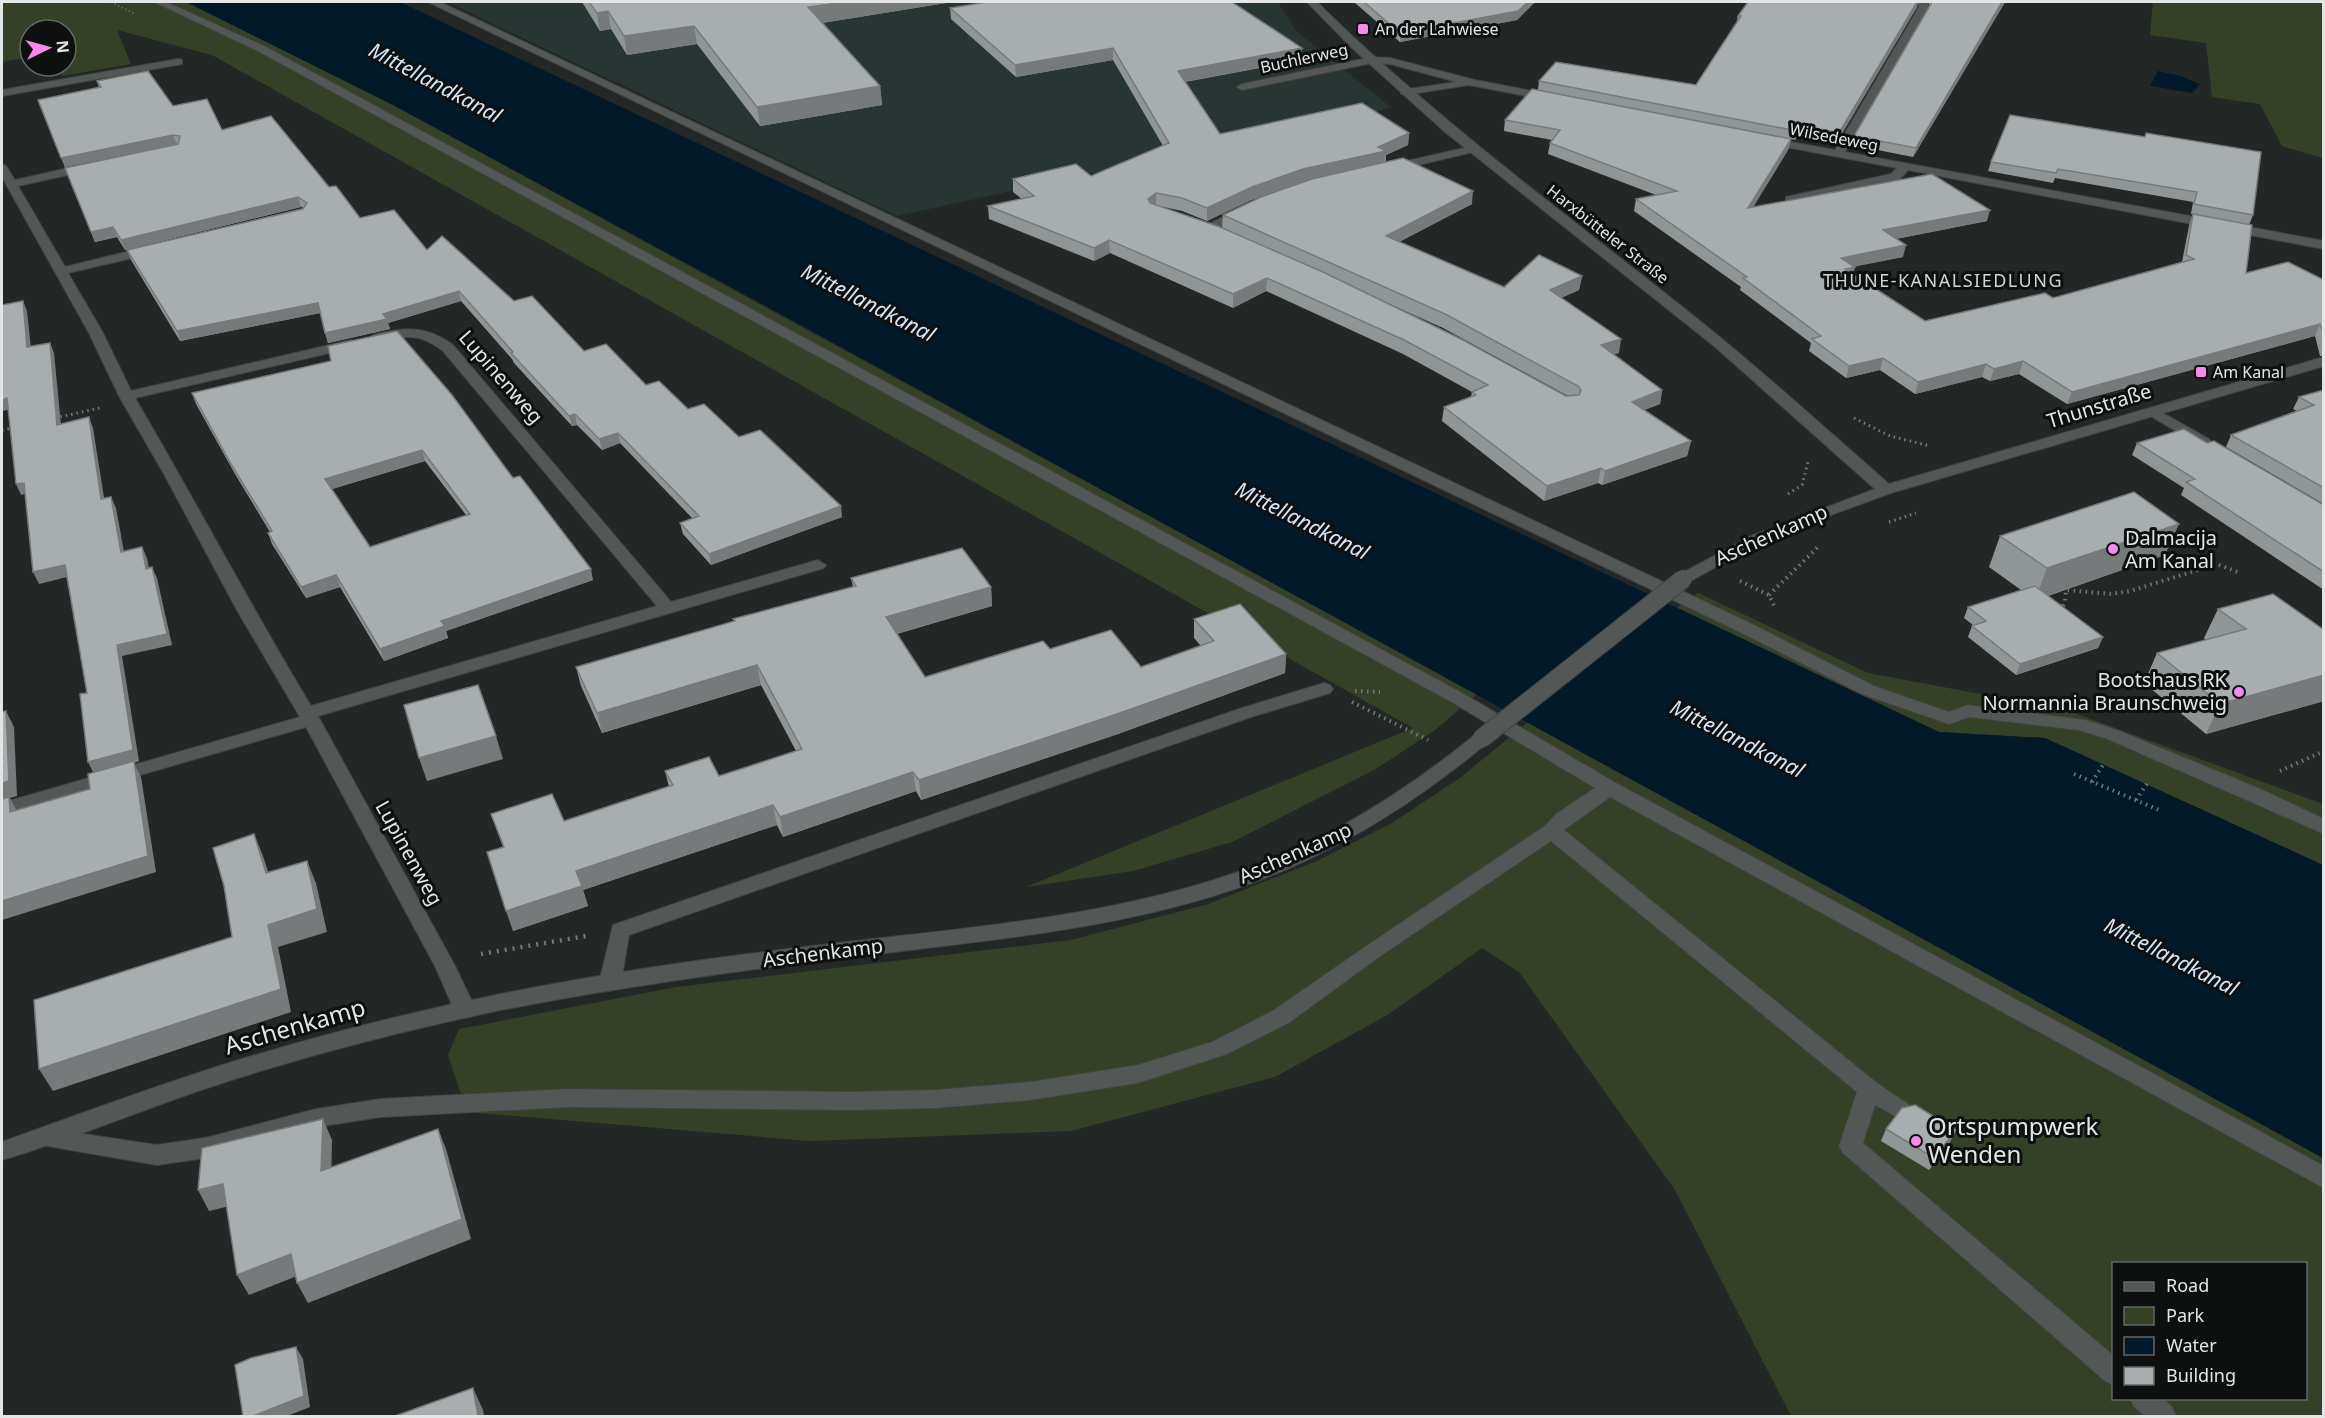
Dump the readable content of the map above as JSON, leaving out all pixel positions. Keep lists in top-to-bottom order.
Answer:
{
  "streets": {
    "street": [
      "Buchlerweg",
      "Wilsedeweg",
      "Harxbütteler Straße",
      "Lupinenweg",
      "Thunstraße",
      "Aschenkamp"
    ]
  },
  "crossings": [
    ["Buchlerweg", "Harxbütteler Straße"],
    ["Harxbütteler Straße", "Thunstraße"],
    ["Harxbütteler Straße", "Aschenkamp"],
    ["Lupinenweg", "Aschenkamp"],
    ["Thunstraße", "Aschenkamp"]
  ],
  "districts": ["THUNE-KANALSIEDLUNG"],
  "water": ["Mittellandkanal"],
  "places": {
    "transit": ["An der Lahwiese", "Am Kanal"],
    "other": ["Dalmacija Am Kanal", "Bootshaus RK Normannia Braunschweig", "Ortspumpwerk Wenden"]
  },
  "legend": [
    "Road",
    "Park",
    "Water",
    "Building"
  ],
  "north": "right"
}
